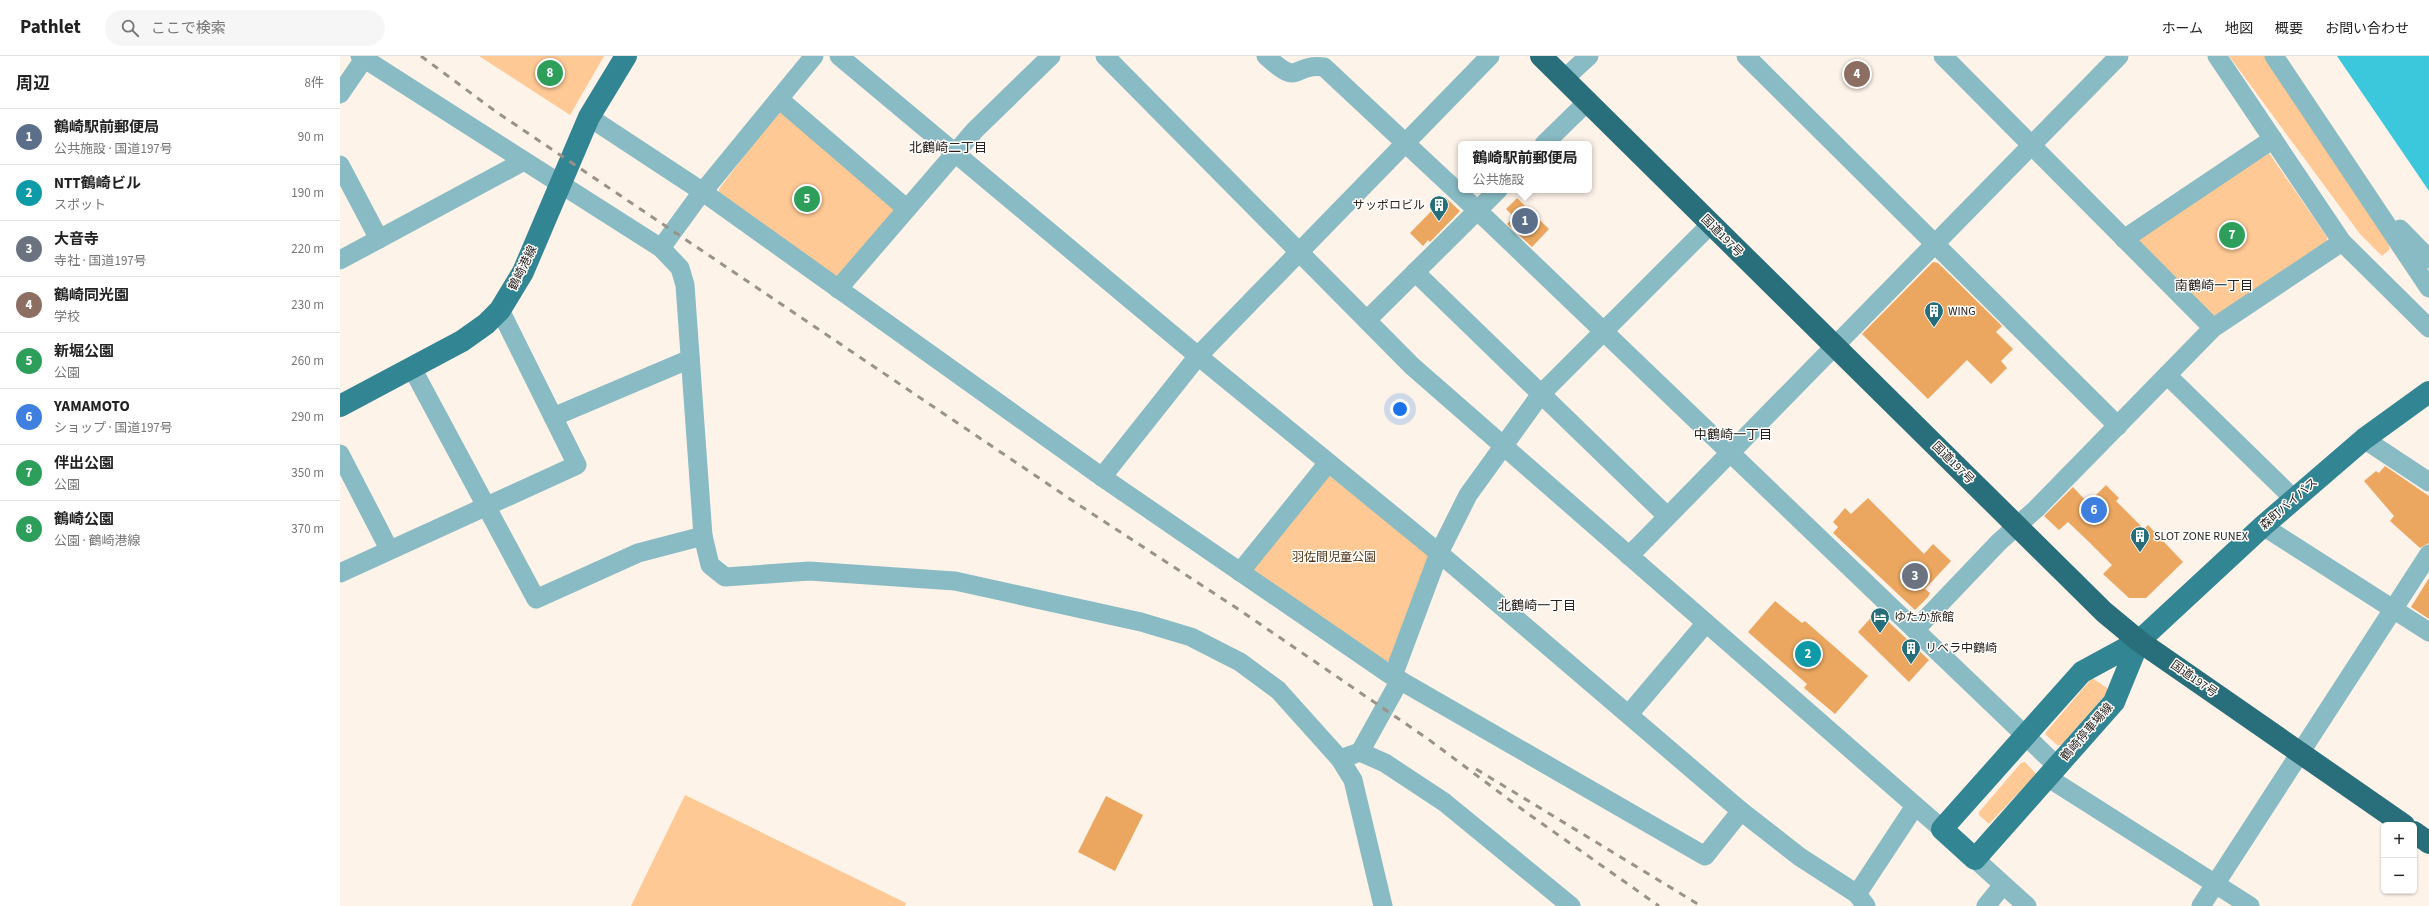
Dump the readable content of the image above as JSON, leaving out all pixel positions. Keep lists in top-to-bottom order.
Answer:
{
  "streets": {
    "highway": ["国道197号"],
    "main road": ["鶴崎港線", "森町バイパス", "鶴崎停車場線"]
  },
  "crossings": [
    ["国道197号", "森町バイパス"],
    ["国道197号", "鶴崎停車場線"],
    ["森町バイパス", "鶴崎停車場線"]
  ],
  "districts": [
    "北鶴崎二丁目",
    "南鶴崎一丁目",
    "中鶴崎一丁目",
    "北鶴崎一丁目"
  ],
  "parks": ["羽佐間児童公園"],
  "places": {
    "building": [
      "サッポロビル",
      "WING",
      "SLOT ZONE RUNEX",
      "リベラ中鶴崎"
    ],
    "hotel": ["ゆたか旅館"]
  },
  "page": {
    "header": "Pathlet",
    "search": "ここで検索",
    "nav": [
      "ホーム",
      "地図",
      "概要",
      "お問い合わせ"
    ],
    "heading": ["周辺", "8件"],
    "pins": [
      "8",
      "4",
      "5",
      "1",
      "7",
      "6",
      "3",
      "2"
    ],
    "list": [
      {
        "mark": "1",
        "name": "鶴崎駅前郵便局",
        "note": "公共施設 · 国道197号",
        "value": "90 m"
      },
      {
        "mark": "2",
        "name": "NTT鶴崎ビル",
        "note": "スポット",
        "value": "190 m"
      },
      {
        "mark": "3",
        "name": "大音寺",
        "note": "寺社 · 国道197号",
        "value": "220 m"
      },
      {
        "mark": "4",
        "name": "鶴崎同光園",
        "note": "学校",
        "value": "230 m"
      },
      {
        "mark": "5",
        "name": "新堀公園",
        "note": "公園",
        "value": "260 m"
      },
      {
        "mark": "6",
        "name": "YAMAMOTO",
        "note": "ショップ · 国道197号",
        "value": "290 m"
      },
      {
        "mark": "7",
        "name": "伴出公園",
        "note": "公園",
        "value": "350 m"
      },
      {
        "mark": "8",
        "name": "鶴崎公園",
        "note": "公園 · 鶴崎港線",
        "value": "370 m"
      }
    ],
    "popup": ["鶴崎駅前郵便局", "公共施設"],
    "map_buttons": ["+", "−"]
  }
}
